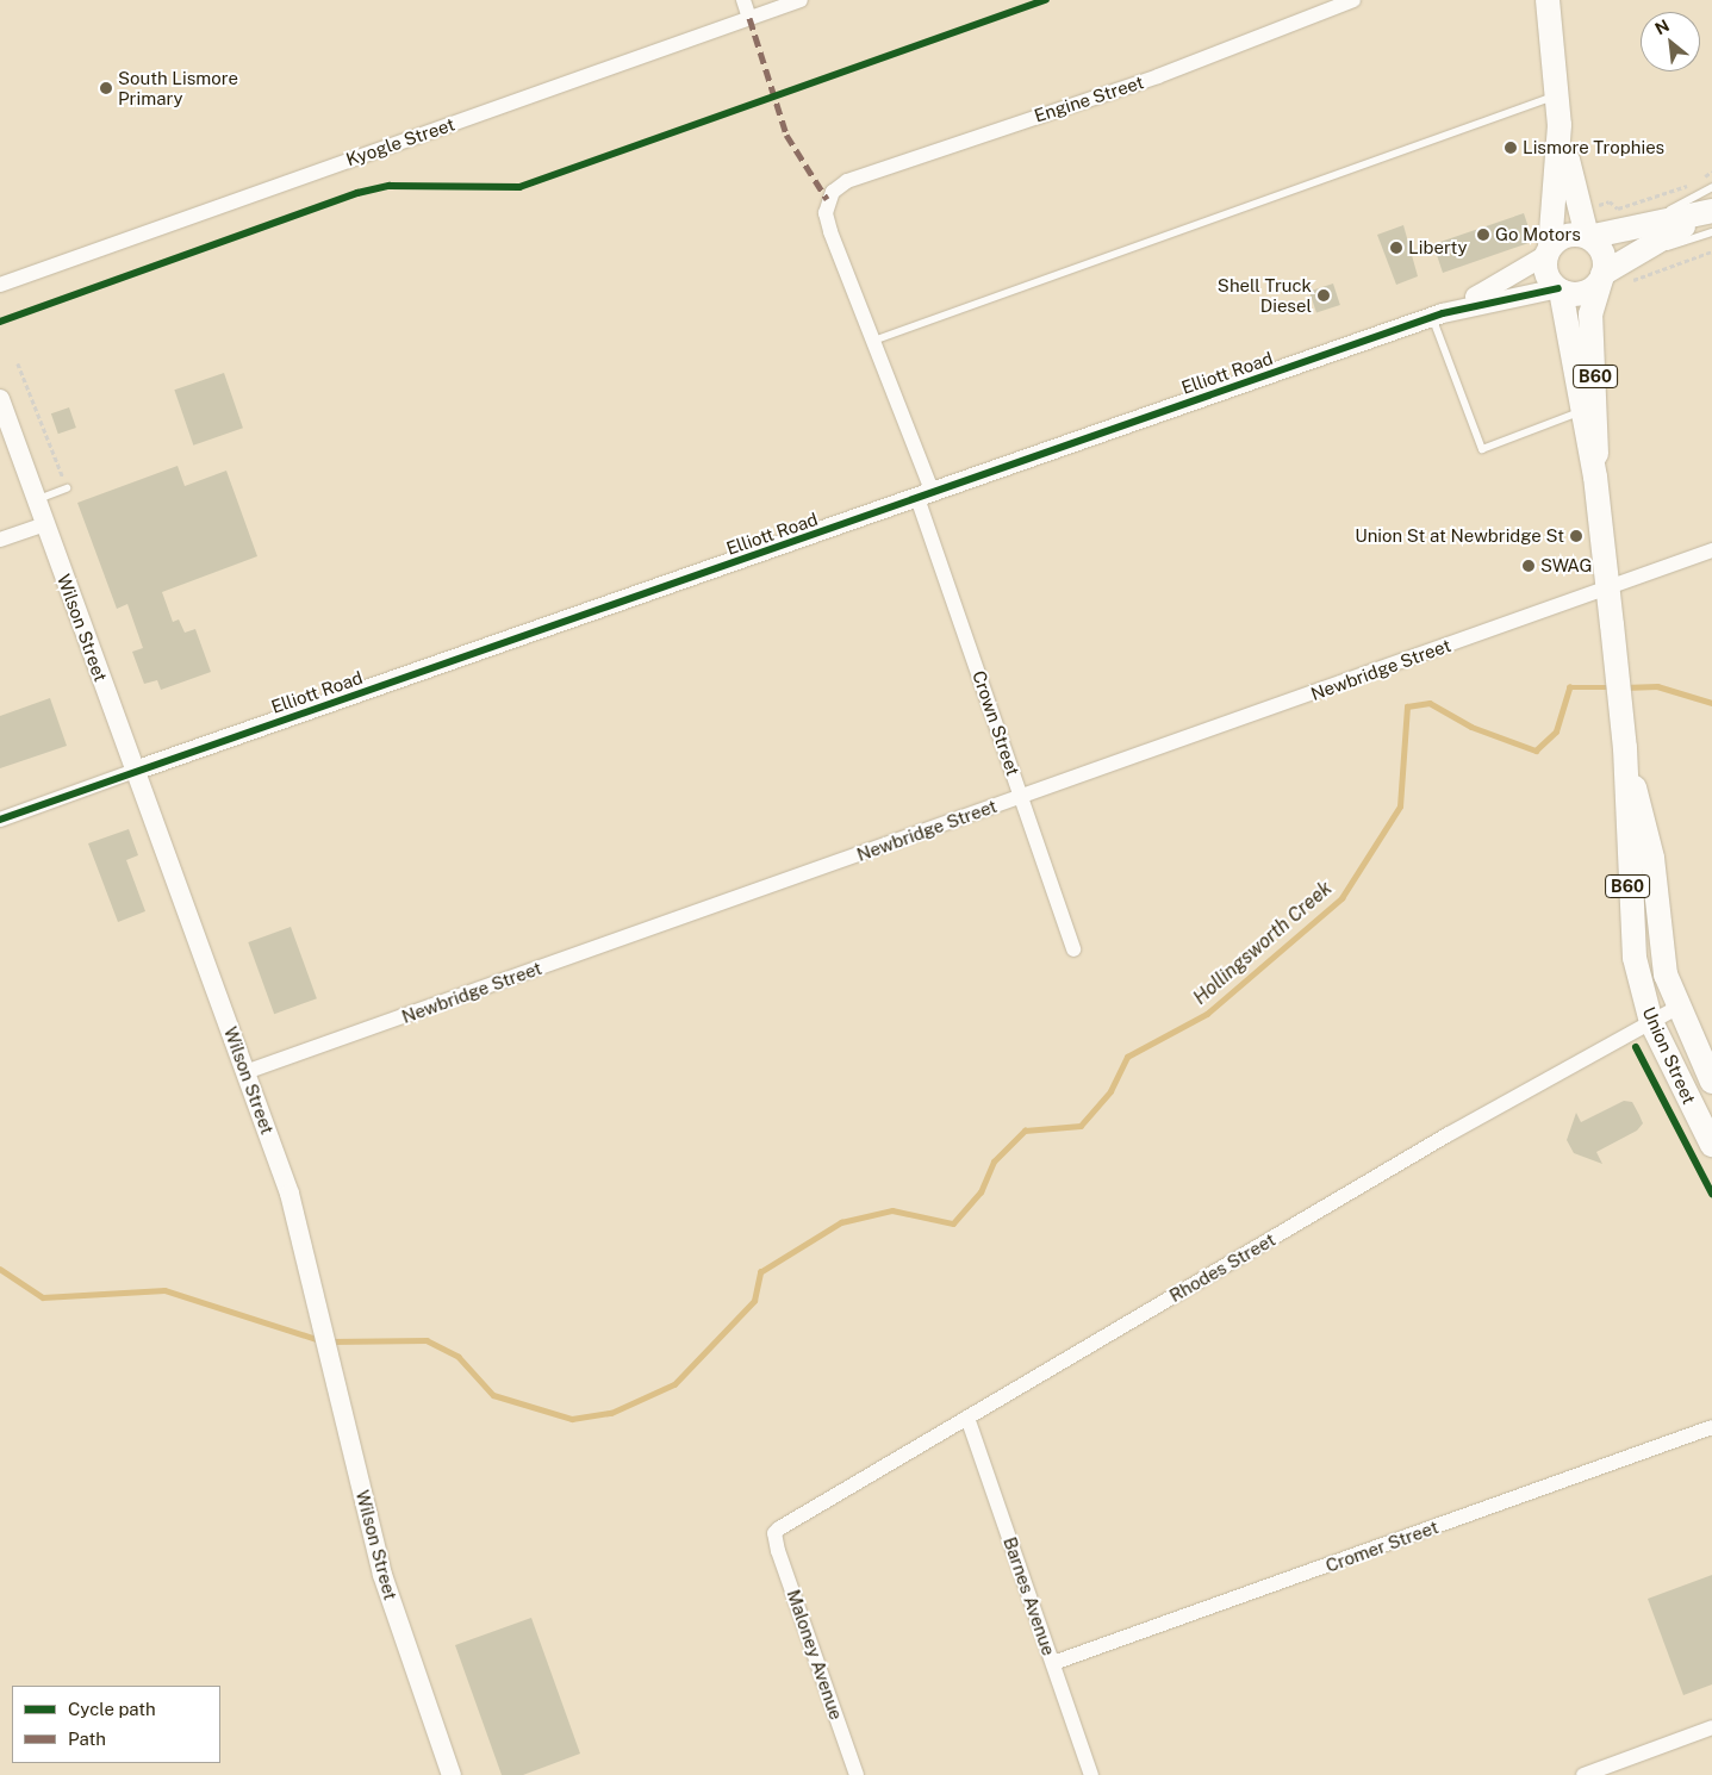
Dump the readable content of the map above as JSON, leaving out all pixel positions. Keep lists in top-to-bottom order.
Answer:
{
  "streets": {
    "main road": ["B60", "Union Street"],
    "street": [
      "Engine Street",
      "Kyogle Street",
      "Elliott Road",
      "Wilson Street",
      "Newbridge Street",
      "Crown Street",
      "Rhodes Street",
      "Cromer Street",
      "Barnes Avenue",
      "Maloney Avenue"
    ]
  },
  "crossings": [
    ["Engine Street", "Crown Street"],
    ["Elliott Road", "B60"],
    ["Elliott Road", "Wilson Street"],
    ["Elliott Road", "Crown Street"],
    ["Elliott Road", "Union Street"],
    ["B60", "Union Street"],
    ["Wilson Street", "Newbridge Street"],
    ["Newbridge Street", "Crown Street"],
    ["Newbridge Street", "Union Street"],
    ["Union Street", "Rhodes Street"],
    ["Rhodes Street", "Barnes Avenue"],
    ["Rhodes Street", "Maloney Avenue"],
    ["Cromer Street", "Barnes Avenue"]
  ],
  "water": ["Hollingsworth Creek"],
  "places": [
    "South Lismore Primary",
    "Lismore Trophies",
    "Go Motors",
    "Liberty",
    "Shell Truck Diesel",
    "Union St at Newbridge St",
    "SWAG"
  ],
  "legend": ["Cycle path", "Path"],
  "north": "top left"
}
